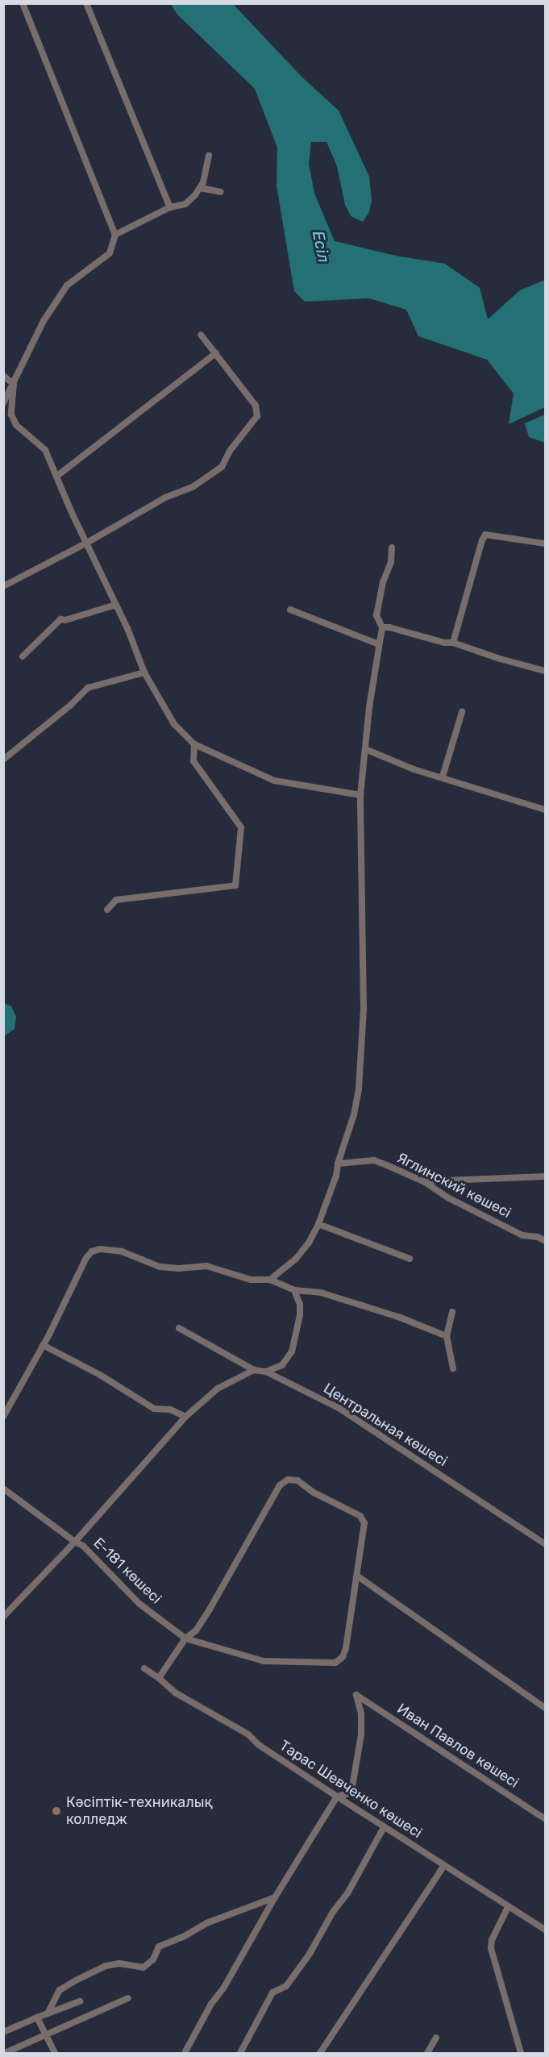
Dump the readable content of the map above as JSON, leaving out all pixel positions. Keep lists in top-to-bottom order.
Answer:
{
  "streets": {
    "street": [
      "Яглинский көшесі",
      "Центральная көшесі",
      "Е-181 көшесі",
      "Иван Павлов көшесі",
      "Тарас Шевченко көшесі"
    ]
  },
  "crossings": [
    ["Иван Павлов көшесі", "Тарас Шевченко көшесі"]
  ],
  "water": ["Есіл"],
  "places": ["Кәсіптік-техникалық колледж"]
}
